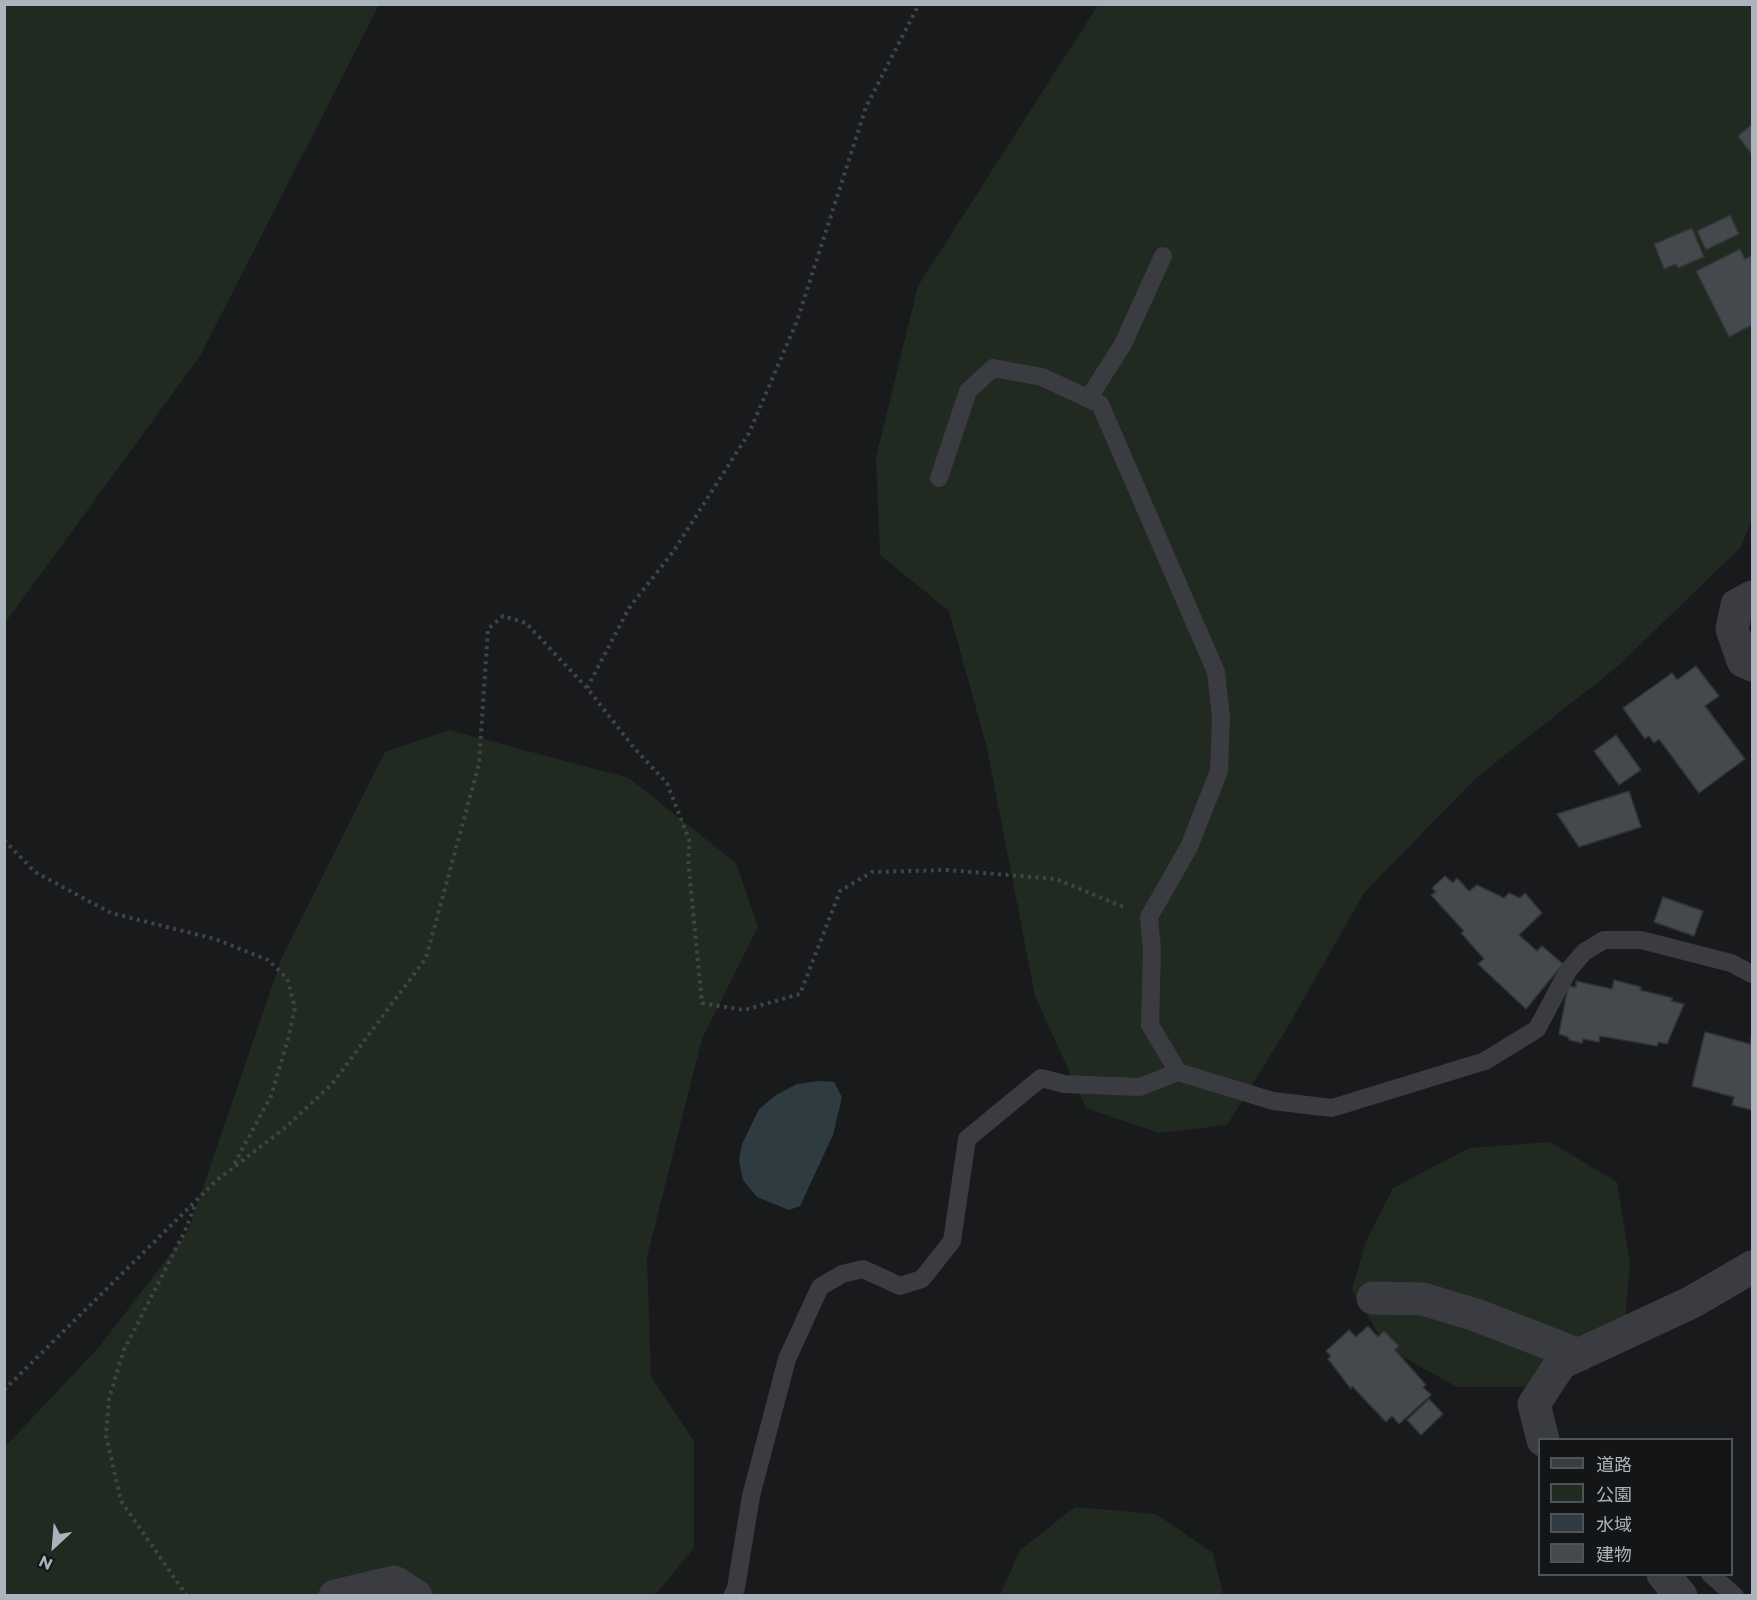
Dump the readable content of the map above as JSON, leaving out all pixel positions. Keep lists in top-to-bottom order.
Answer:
{
  "legend": [
    "道路",
    "公園",
    "水域",
    "建物"
  ],
  "north": "bottom left"
}
